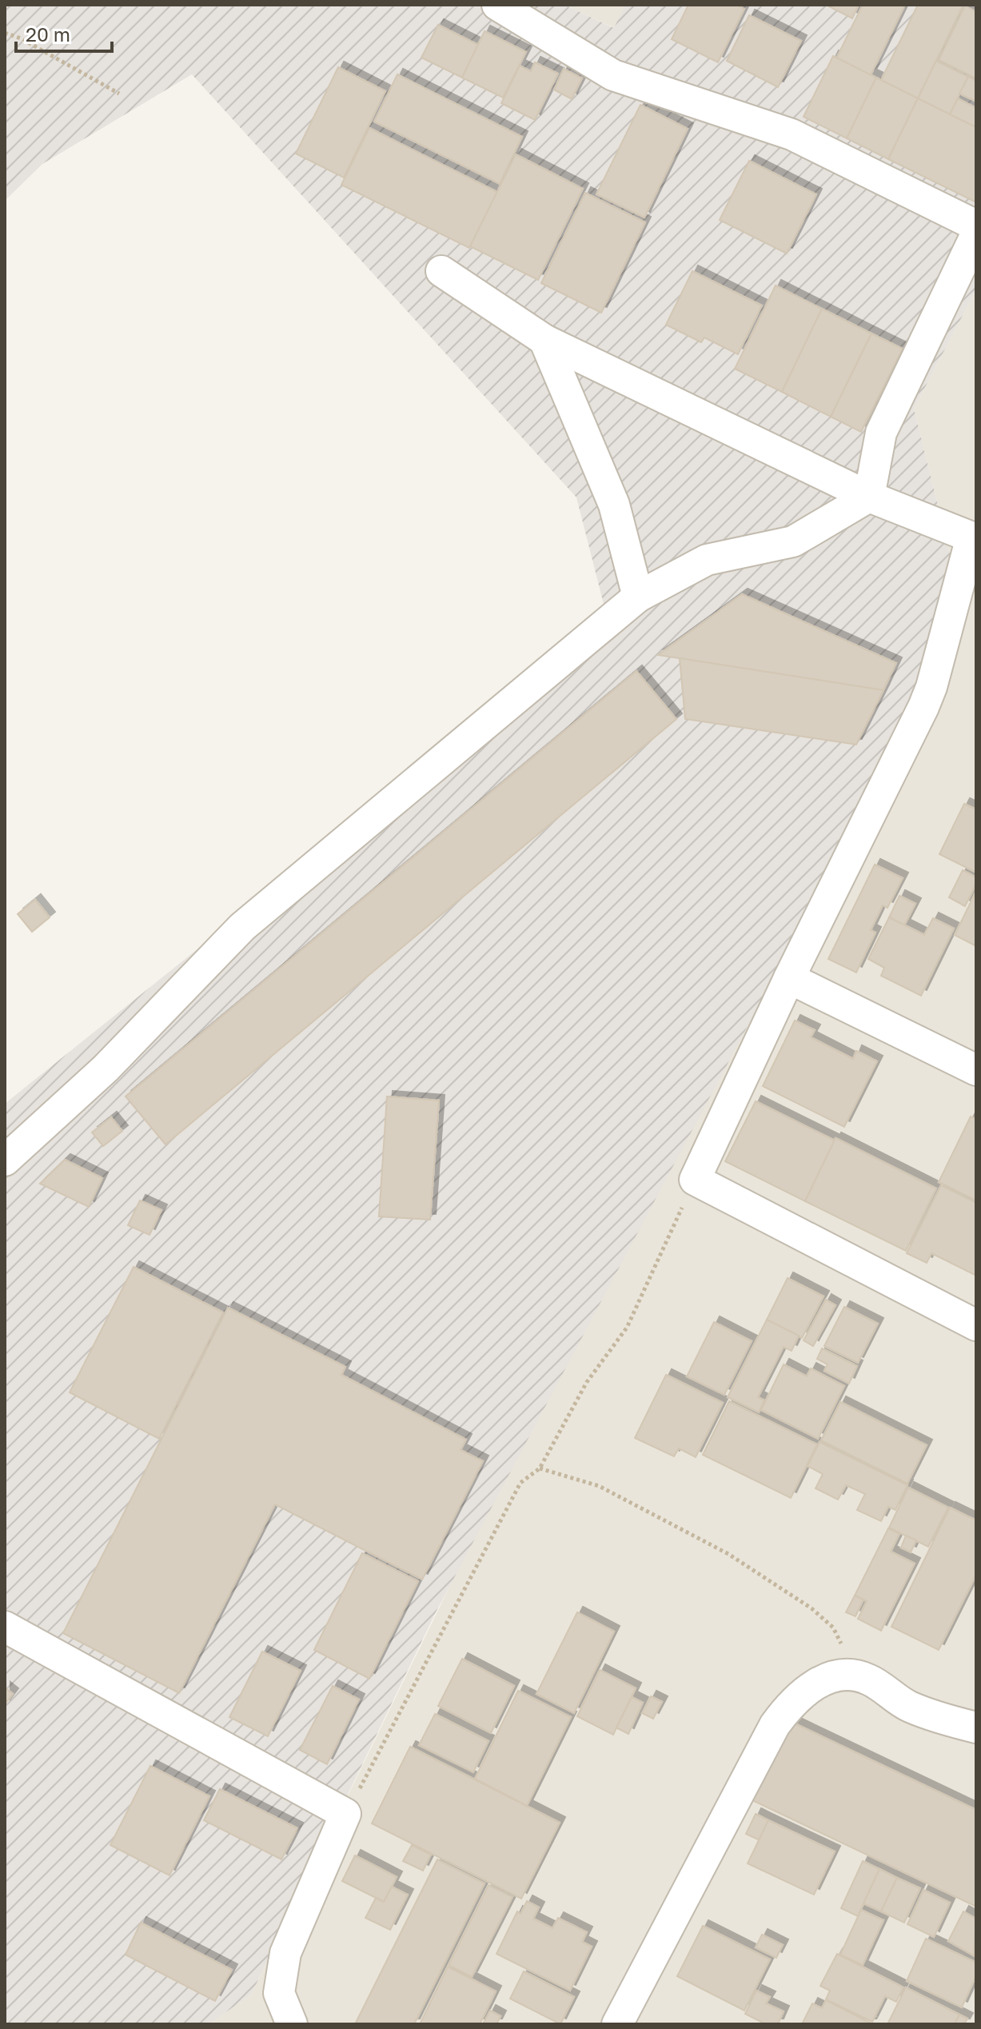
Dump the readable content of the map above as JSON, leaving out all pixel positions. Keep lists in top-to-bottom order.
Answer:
{
  "scale_bar": "20 m"
}
